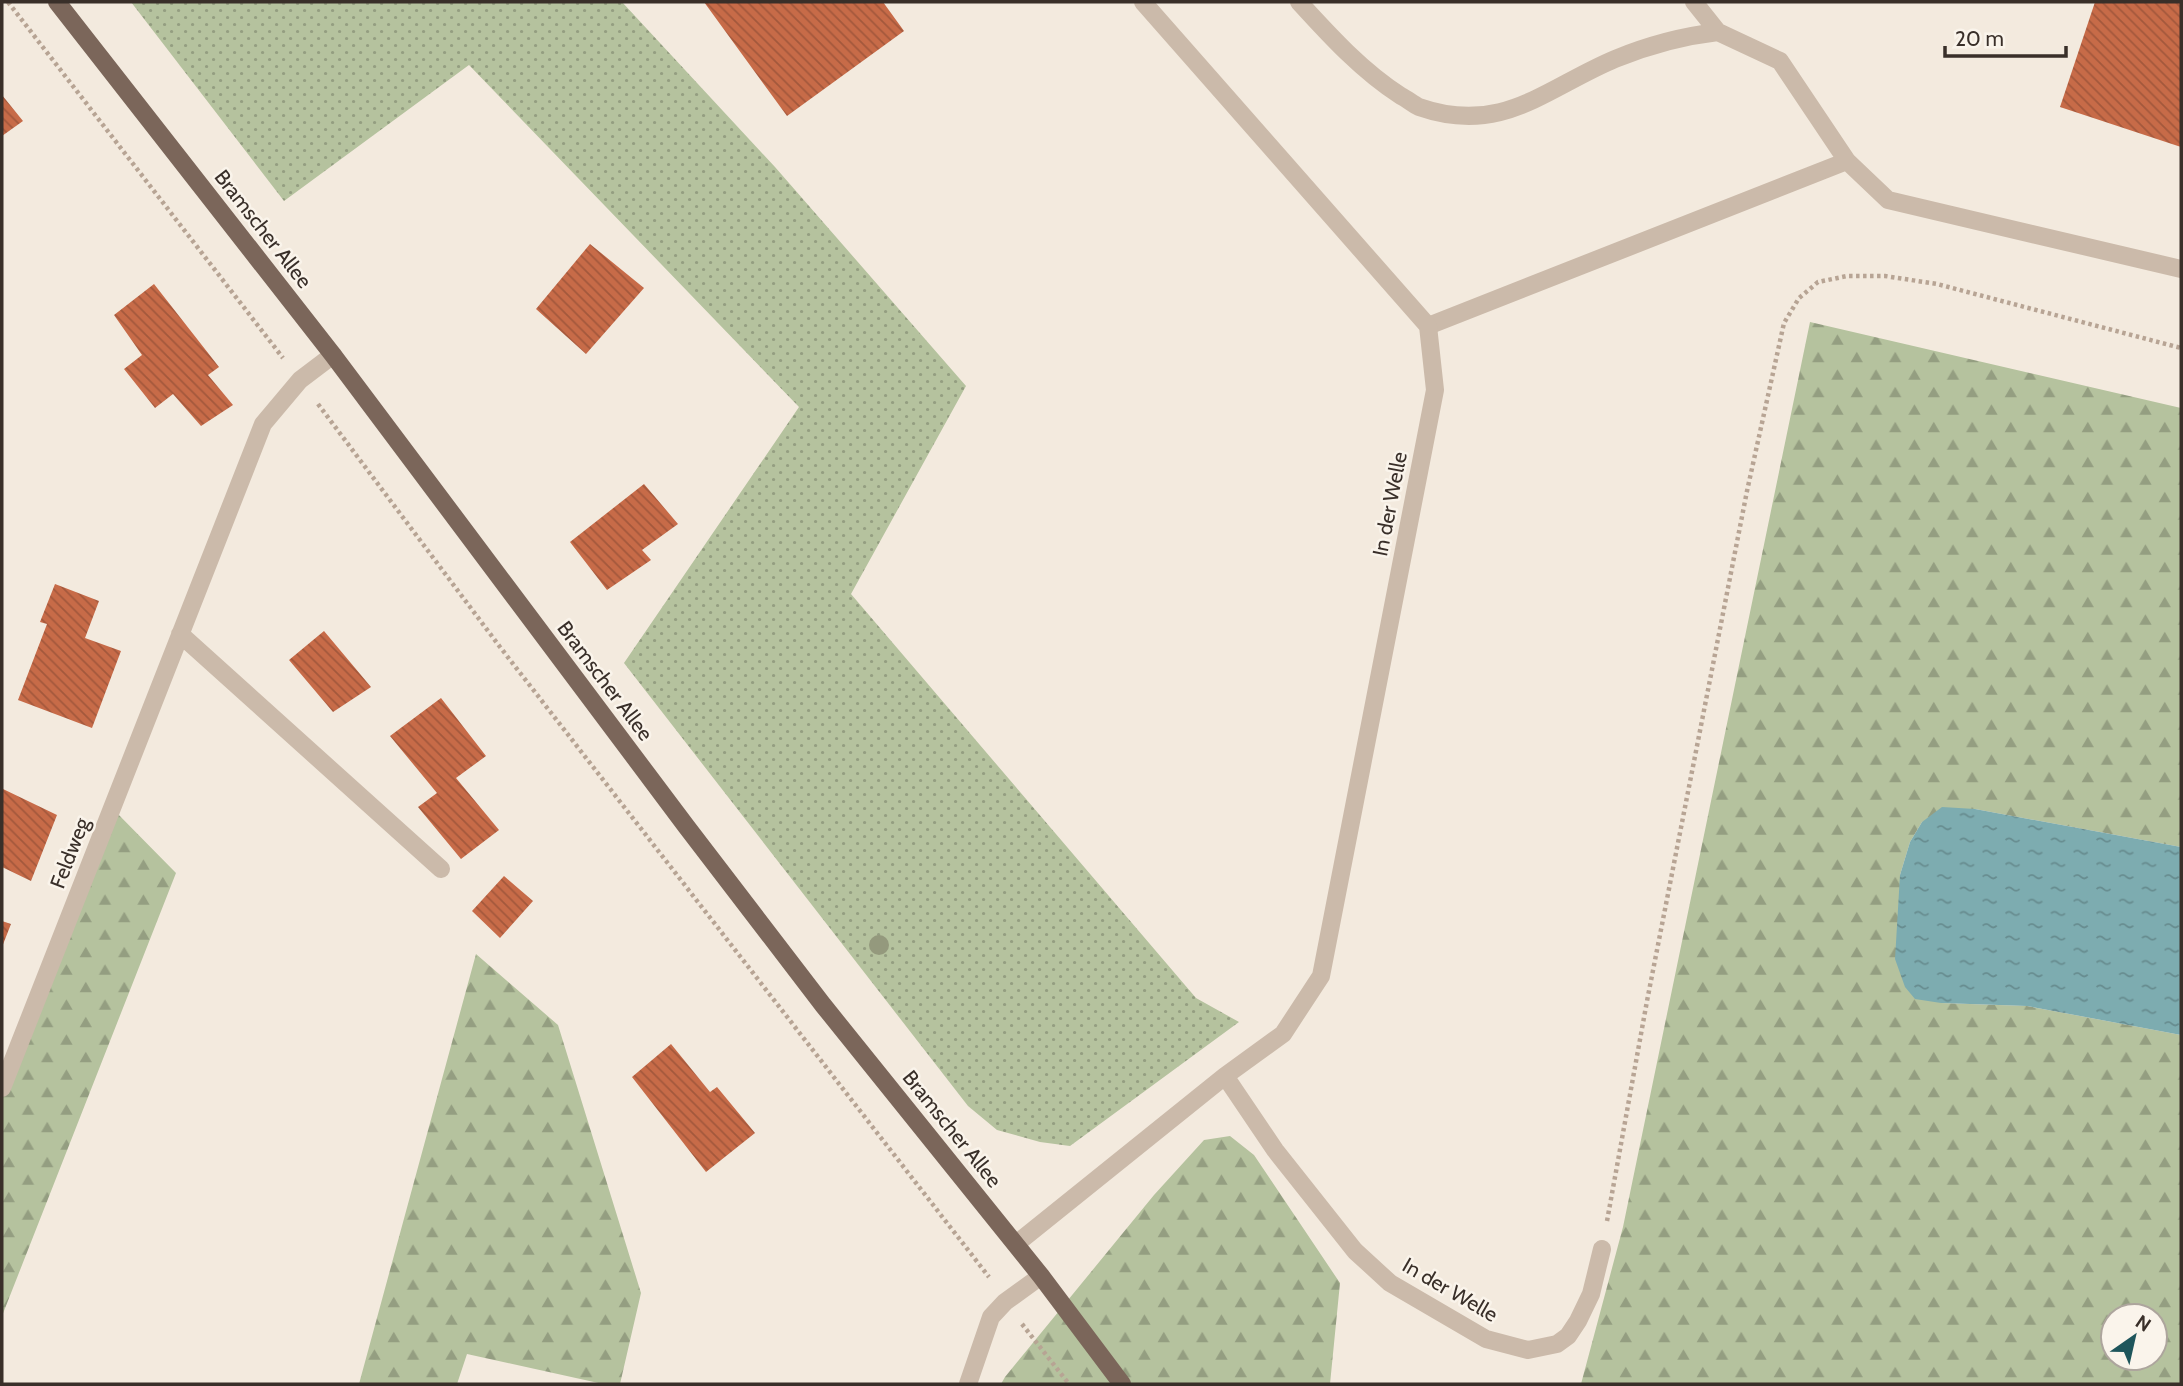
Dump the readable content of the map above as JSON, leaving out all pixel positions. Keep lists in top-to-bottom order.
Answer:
{
  "streets": {
    "main road": ["Bramscher Allee"],
    "street": ["In der Welle", "Feldweg"]
  },
  "crossings": [
    ["Bramscher Allee", "In der Welle"],
    ["Bramscher Allee", "Feldweg"]
  ],
  "scale_bar": "20 m",
  "north": "top right"
}
